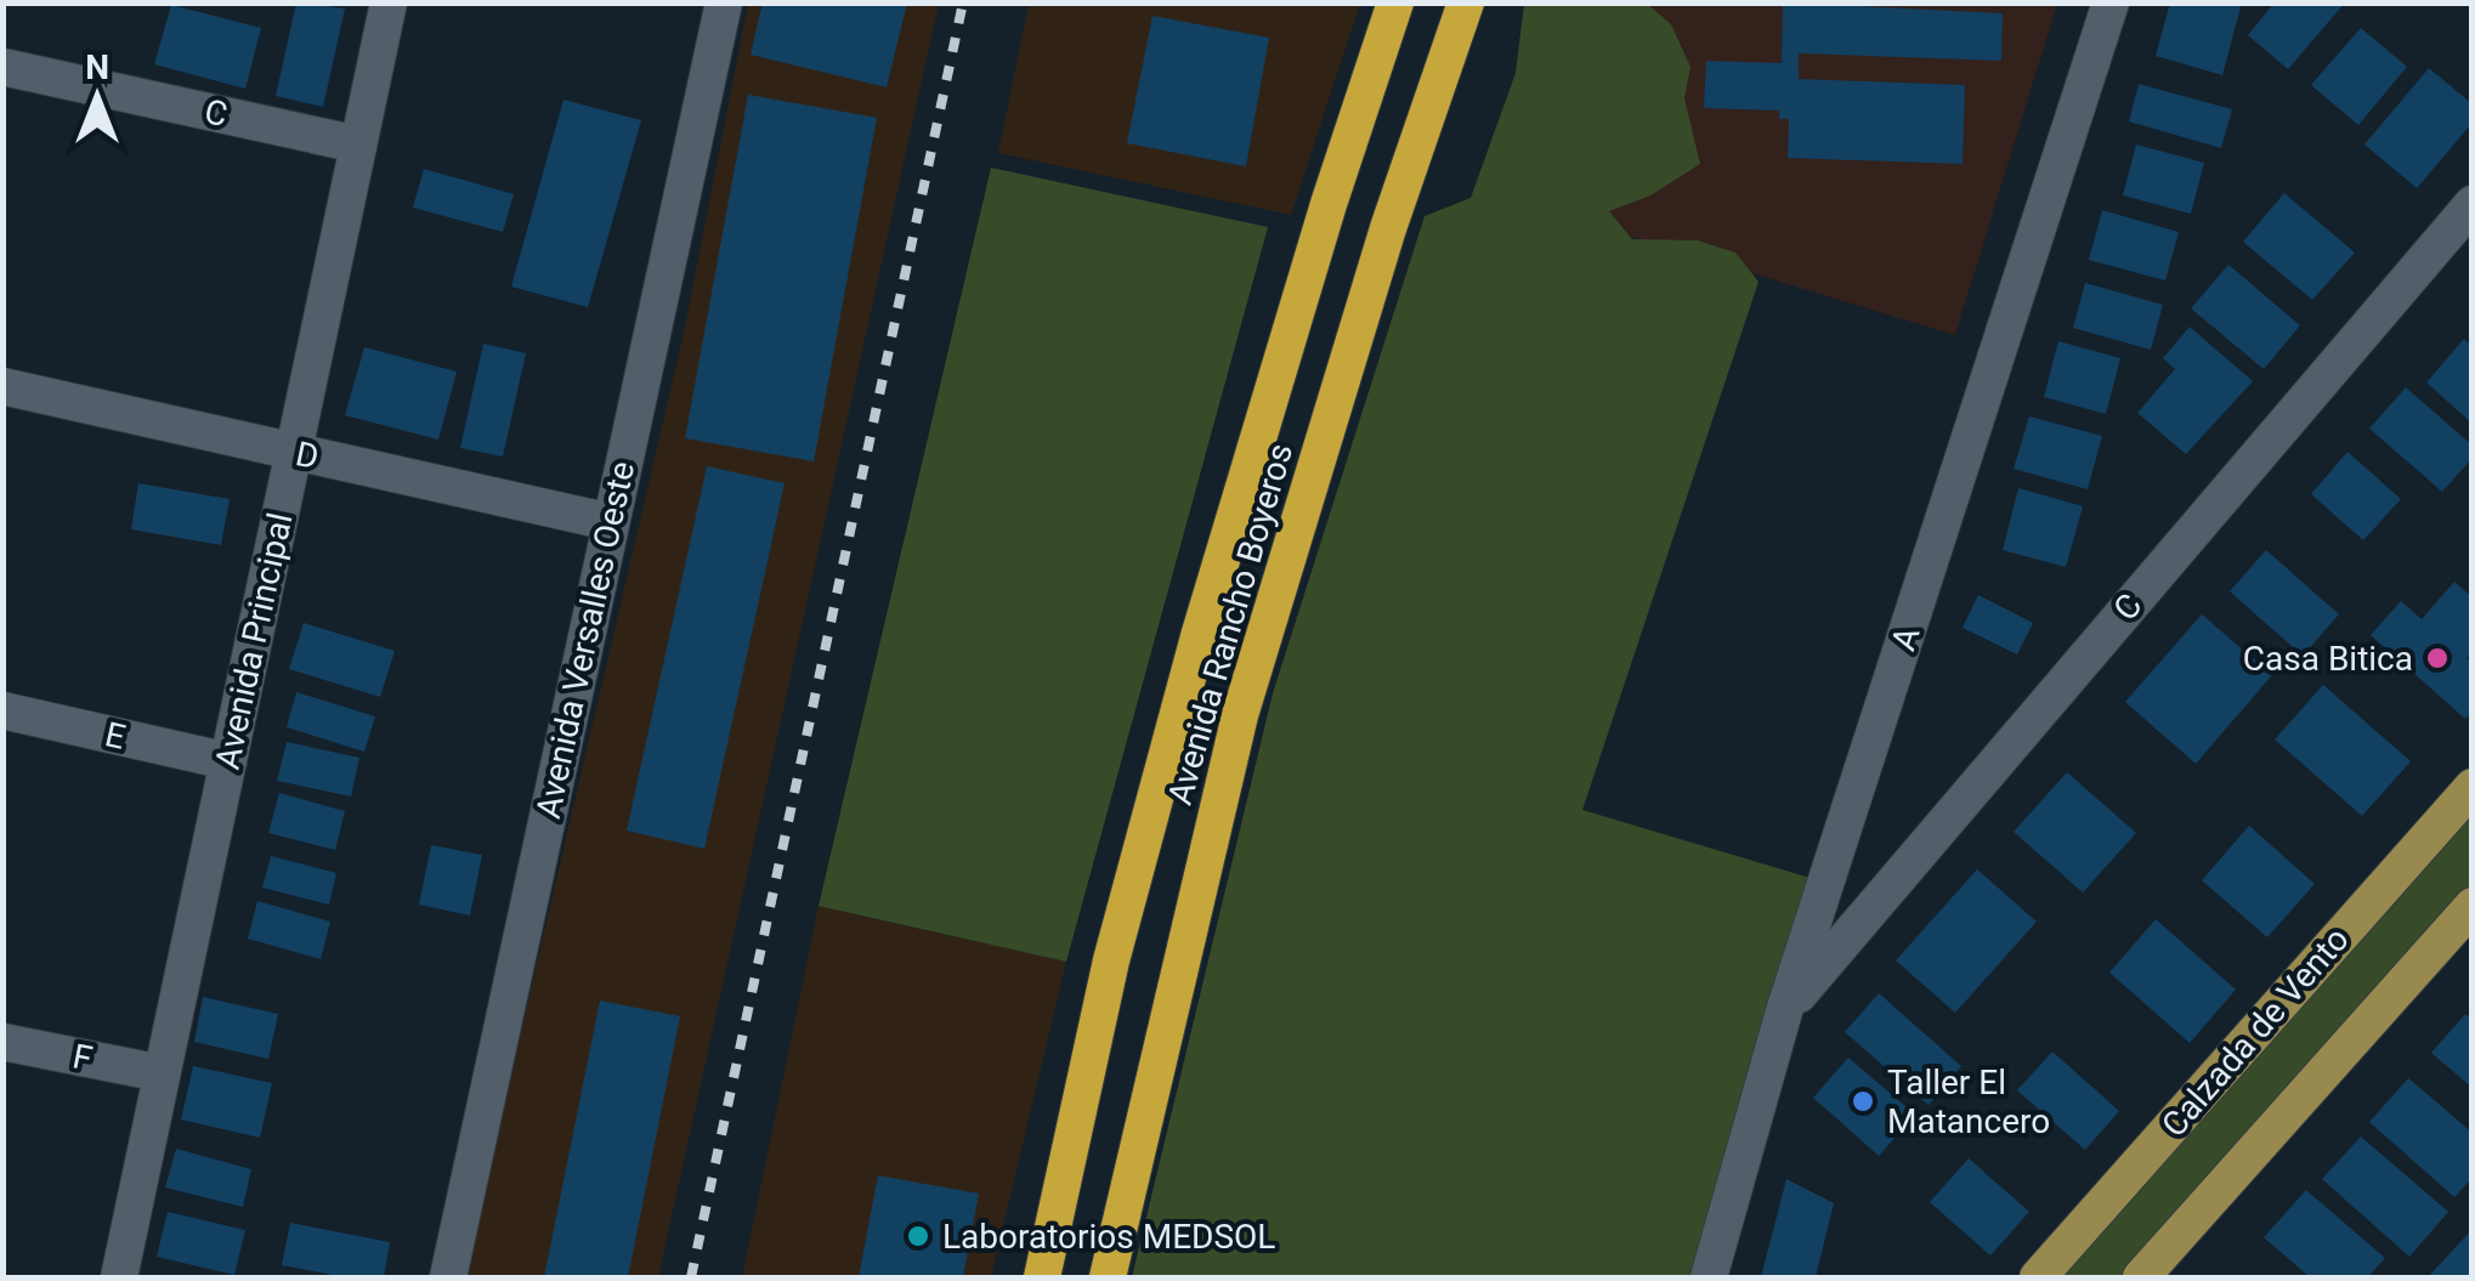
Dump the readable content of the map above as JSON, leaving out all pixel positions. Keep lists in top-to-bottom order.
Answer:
{
  "streets": {
    "highway": ["Avenida Rancho Boyeros"],
    "main road": ["Calzada de Vento"],
    "street": [
      "C",
      "D",
      "A",
      "Avenida Versalles Oeste",
      "Avenida Principal",
      "E",
      "F"
    ]
  },
  "crossings": [
    ["C", "A"],
    ["C", "Avenida Principal"],
    ["D", "Avenida Versalles Oeste"],
    ["D", "Avenida Principal"],
    ["Avenida Principal", "E"],
    ["Avenida Principal", "F"]
  ],
  "places": ["Casa Bitica", "Taller El Matancero", "Laboratorios MEDSOL"],
  "north": "top"
}
